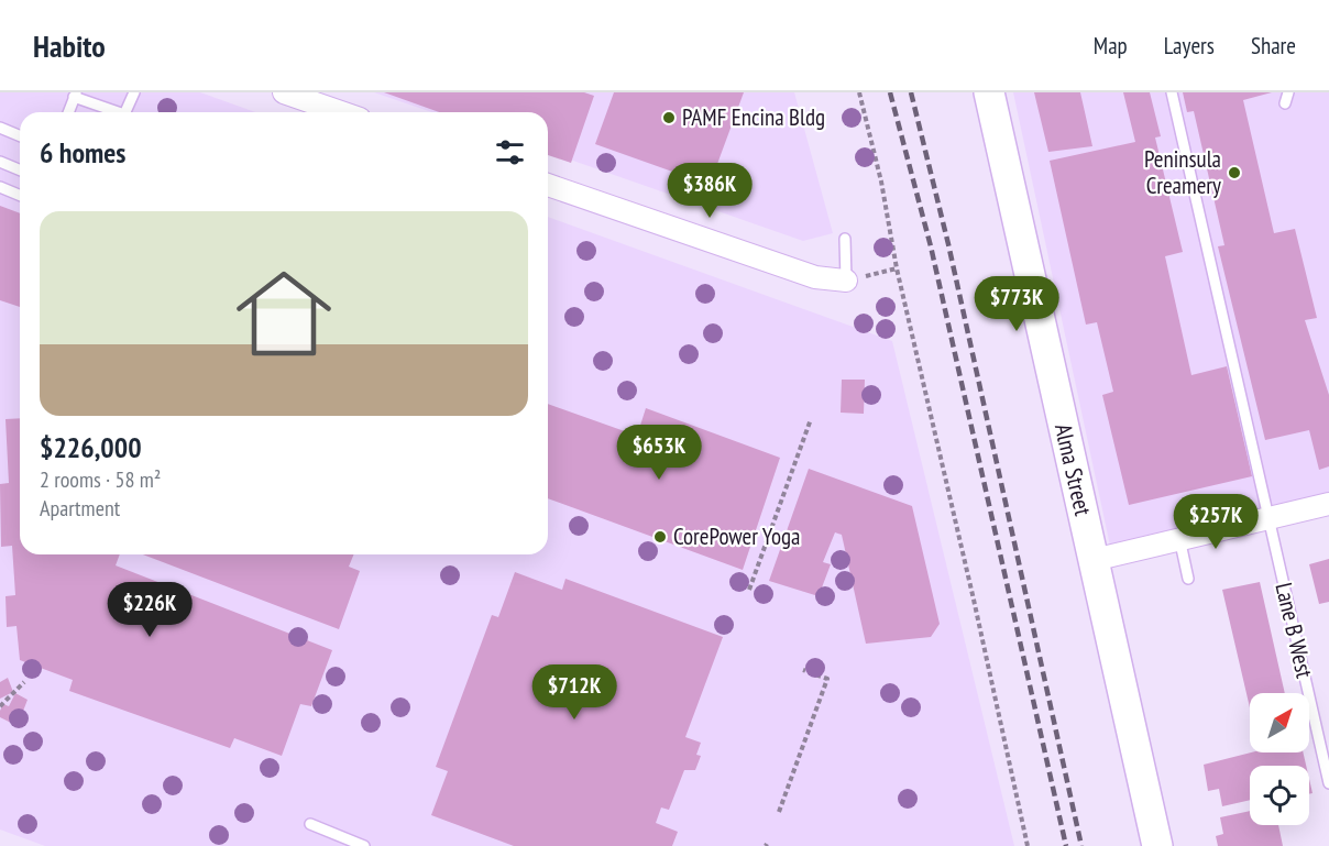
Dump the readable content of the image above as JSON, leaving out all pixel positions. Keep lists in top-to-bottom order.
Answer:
{
  "streets": {
    "main road": ["Alma Street"],
    "lane": ["Lane B West"]
  },
  "places": ["PAMF Encina Bldg", "Peninsula Creamery", "CorePower Yoga"],
  "north": "top right",
  "page": {
    "header": "Habito",
    "nav": ["Map", "Layers", "Share"],
    "heading": "6 homes",
    "price": [
      "$386K",
      "$773K",
      "$653K",
      "$257K",
      "$226K",
      "$712K"
    ],
    "list": [
      {
        "name": "$226,000",
        "note": "2 rooms · 58 m² · Apartment"
      }
    ]
  }
}
